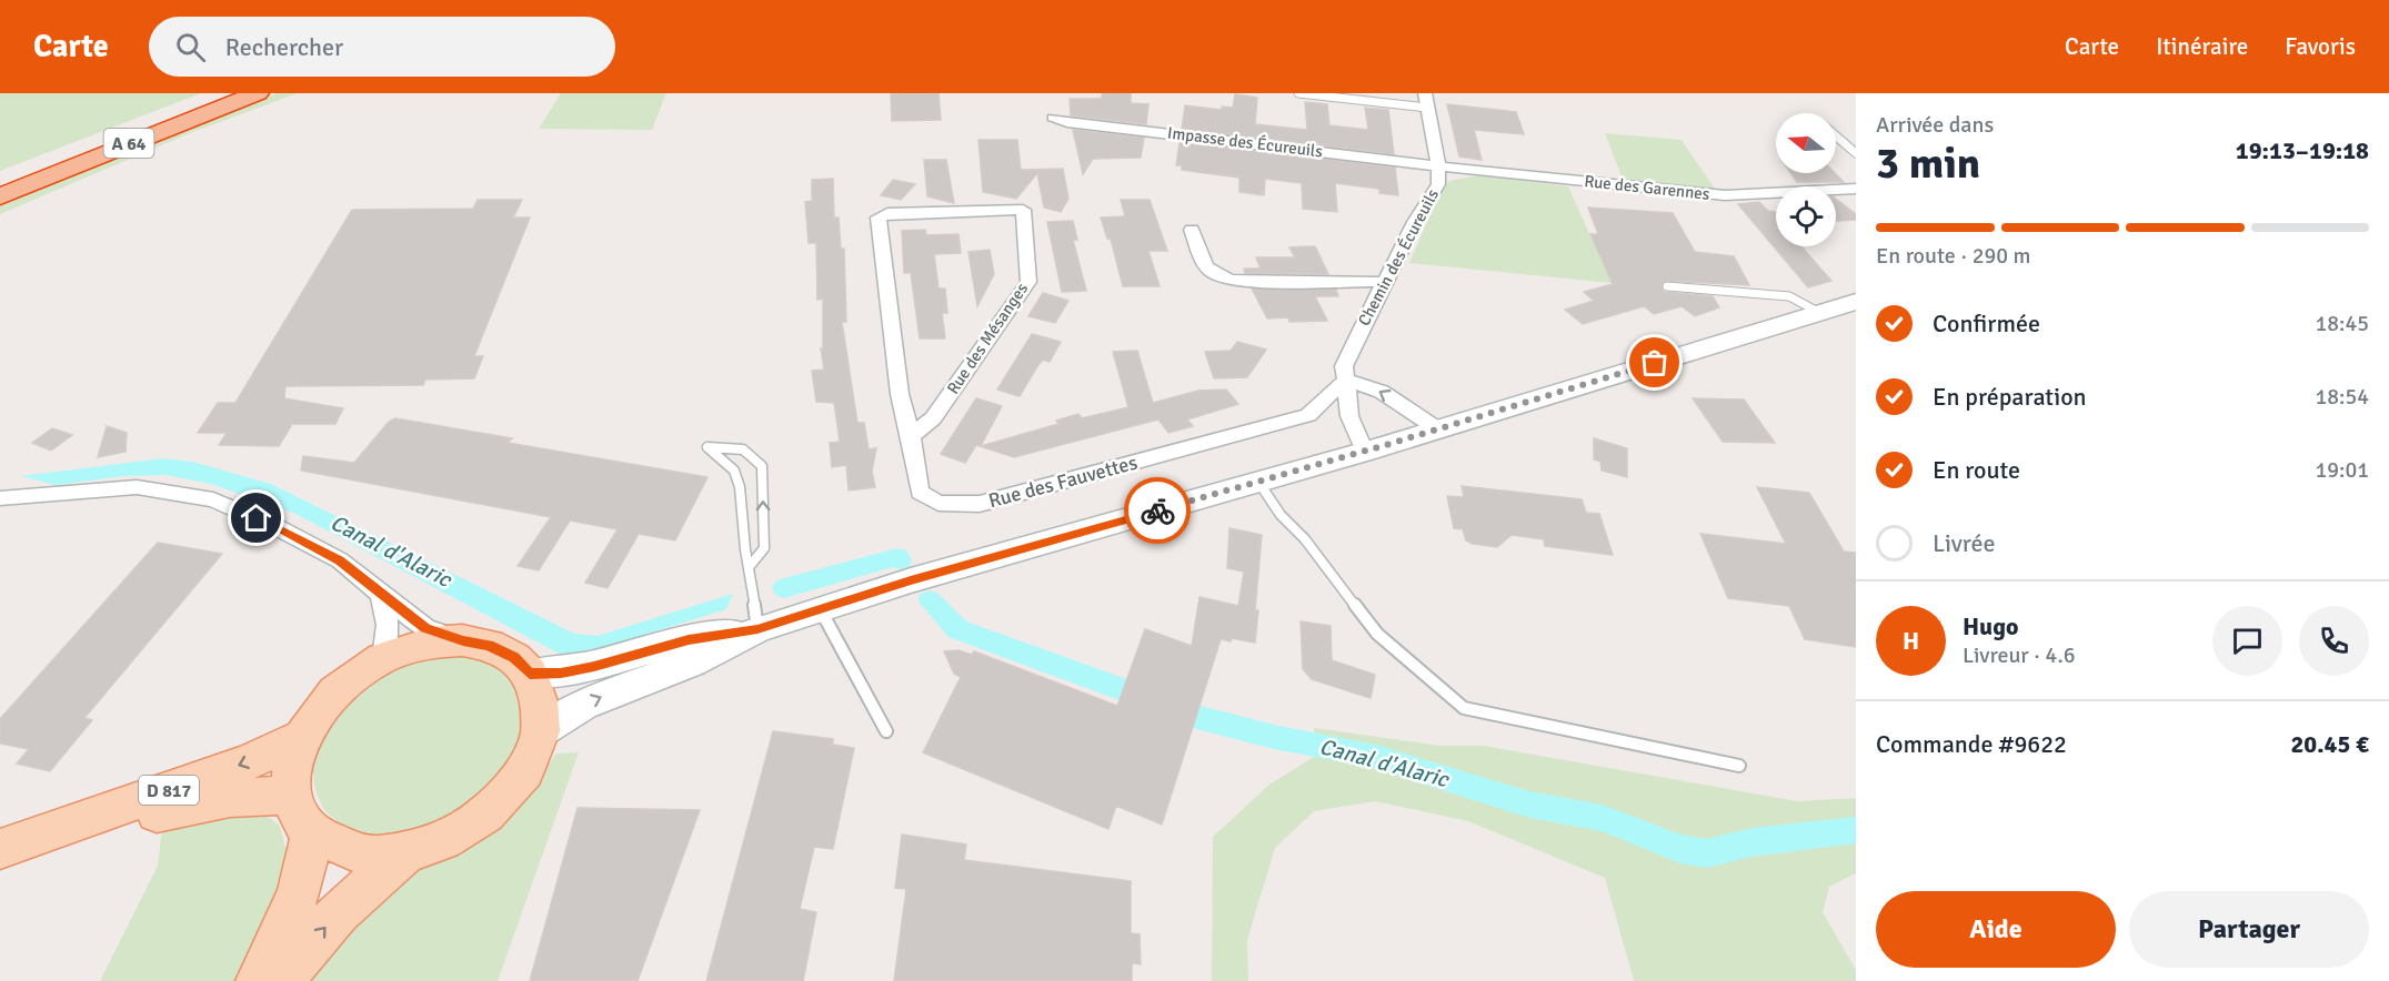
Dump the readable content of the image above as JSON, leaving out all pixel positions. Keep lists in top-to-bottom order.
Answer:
{
  "streets": {
    "highway": ["A 64"],
    "main road": ["D 817"],
    "street": [
      "Impasse des Écureuils",
      "Rue des Garennes",
      "Chemin des Écureuils",
      "Rue des Mésanges",
      "Rue des Fauvettes"
    ]
  },
  "crossings": [
    ["Impasse des Écureuils", "Rue des Garennes"],
    ["Impasse des Écureuils", "Chemin des Écureuils"],
    ["Rue des Garennes", "Chemin des Écureuils"],
    ["Chemin des Écureuils", "Rue des Fauvettes"],
    ["Rue des Mésanges", "Rue des Fauvettes"]
  ],
  "water": ["Canal d'Alaric"],
  "north": "left",
  "page": {
    "header": "Carte",
    "search": "Rechercher",
    "nav": ["Carte", "Itinéraire", "Favoris"],
    "heading": ["3 min", "Arrivée dans", "19:13–19:18"],
    "panel": [
      "Hugo",
      "Livreur · 4.6",
      "Commande #9622",
      "20.45 €"
    ],
    "bar": "En route · 290 m",
    "list": [
      ["Confirmée", "18:45"],
      ["En préparation", "18:54"],
      ["En route", "19:01"],
      "Livrée"
    ],
    "round": "H",
    "buttons": ["Aide", "Partager"]
  }
}
